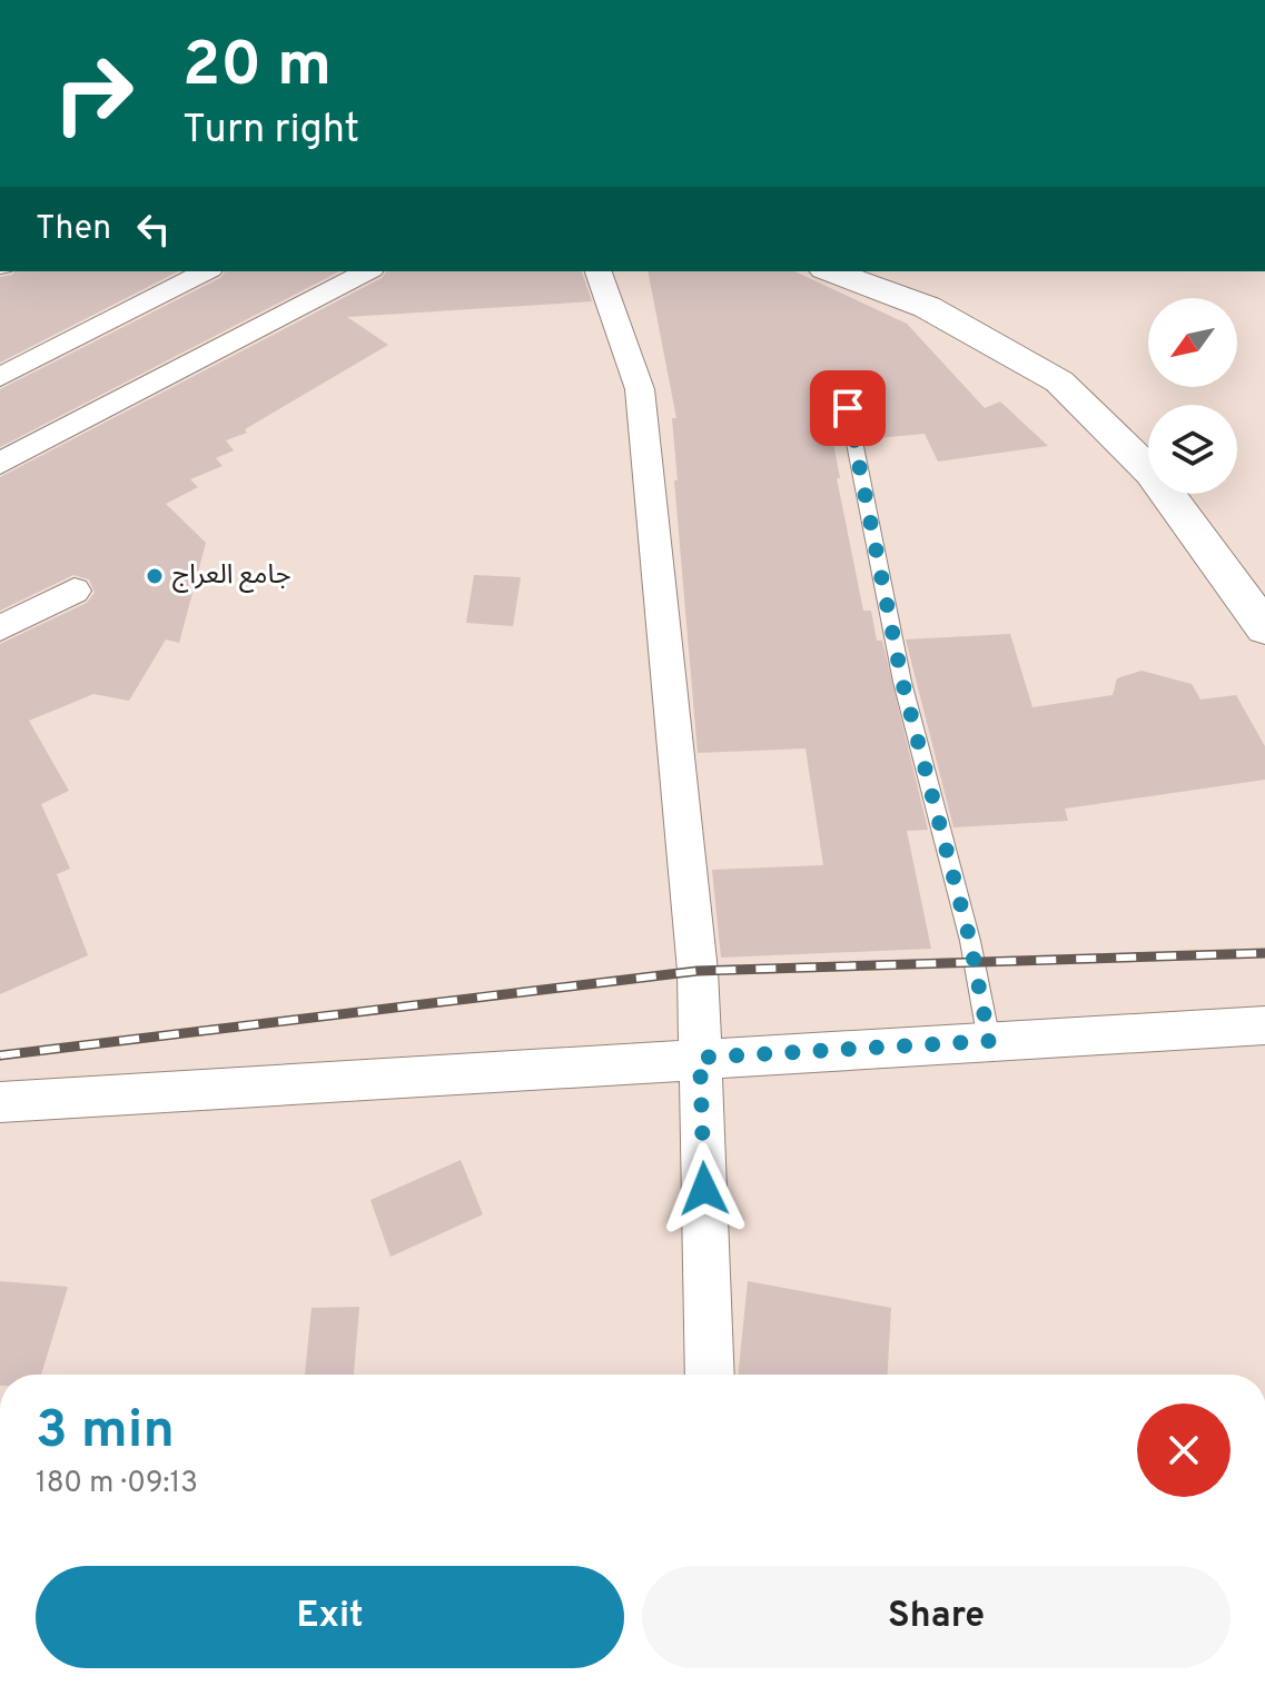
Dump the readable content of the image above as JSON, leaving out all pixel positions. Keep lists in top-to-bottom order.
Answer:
{
  "places": ["جامع العراج"],
  "north": "bottom left",
  "page": {
    "turn": ["20 m", "Turn right"],
    "then": "Then",
    "heading": ["3 min", "180 m · 09:13"],
    "buttons": ["Exit", "Share"]
  }
}
